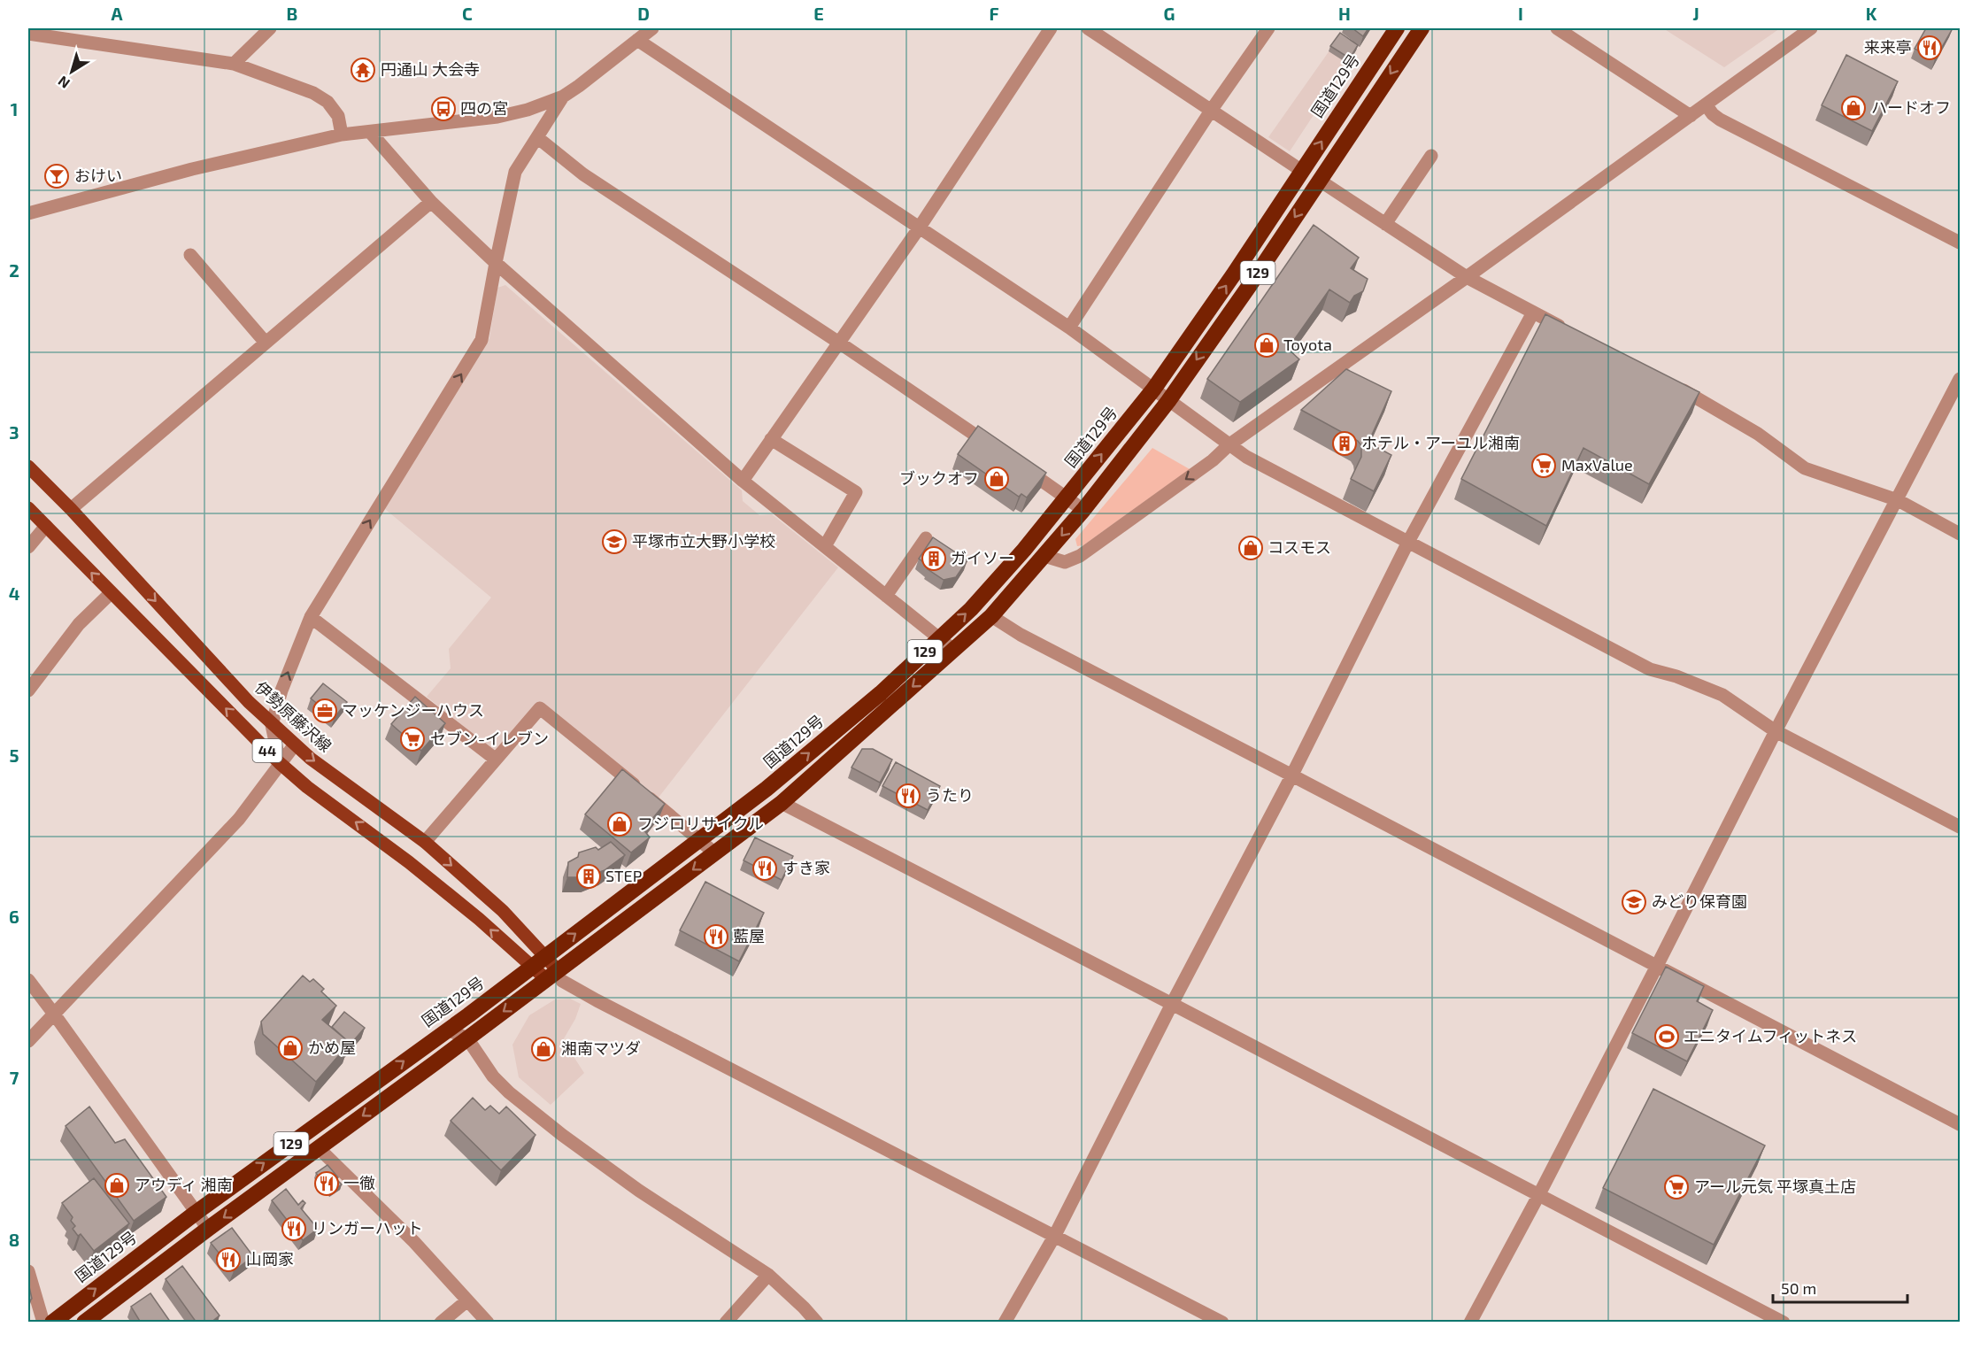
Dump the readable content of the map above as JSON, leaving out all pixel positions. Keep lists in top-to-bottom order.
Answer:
{
  "streets": {
    "highway": ["国道129号", "129"],
    "main road": ["伊勢原藤沢線", "44"]
  },
  "crossings": [
    ["国道129号", "伊勢原藤沢線"],
    ["国道129号", "44"],
    ["129", "伊勢原藤沢線"],
    ["129", "44"],
    ["伊勢原藤沢線", "44"]
  ],
  "places": {
    "restaurant": [
      "来来亭",
      "うたり",
      "すき家",
      "藍屋",
      "一徹",
      "リンガーハット",
      "山岡家"
    ],
    "temple": ["円通山 大会寺"],
    "shop": [
      "ハードオフ",
      "Toyota",
      "ブックオフ",
      "コスモス",
      "フジロリサイクル",
      "かめ屋",
      "湘南マツダ",
      "アウディ 湘南"
    ],
    "bus stop": ["四の宮"],
    "bar": ["おけい"],
    "building": ["ホテル・アーユル湘南", "ガイソー", "STEP"],
    "supermarket": ["MaxValue", "セブン-イレブン", "アール元気 平塚真土店"],
    "school or university": ["平塚市立大野小学校", "みどり保育園"],
    "office": ["マッケンジーハウス"],
    "sports": ["エニタイムフィットネス"]
  },
  "scale_bar": "50 m",
  "north": "bottom left",
  "grid": {
    "columns": [
      "A",
      "B",
      "C",
      "D",
      "E",
      "F",
      "G",
      "H",
      "I",
      "J",
      "K"
    ],
    "rows": [
      "1",
      "2",
      "3",
      "4",
      "5",
      "6",
      "7",
      "8"
    ]
  }
}
